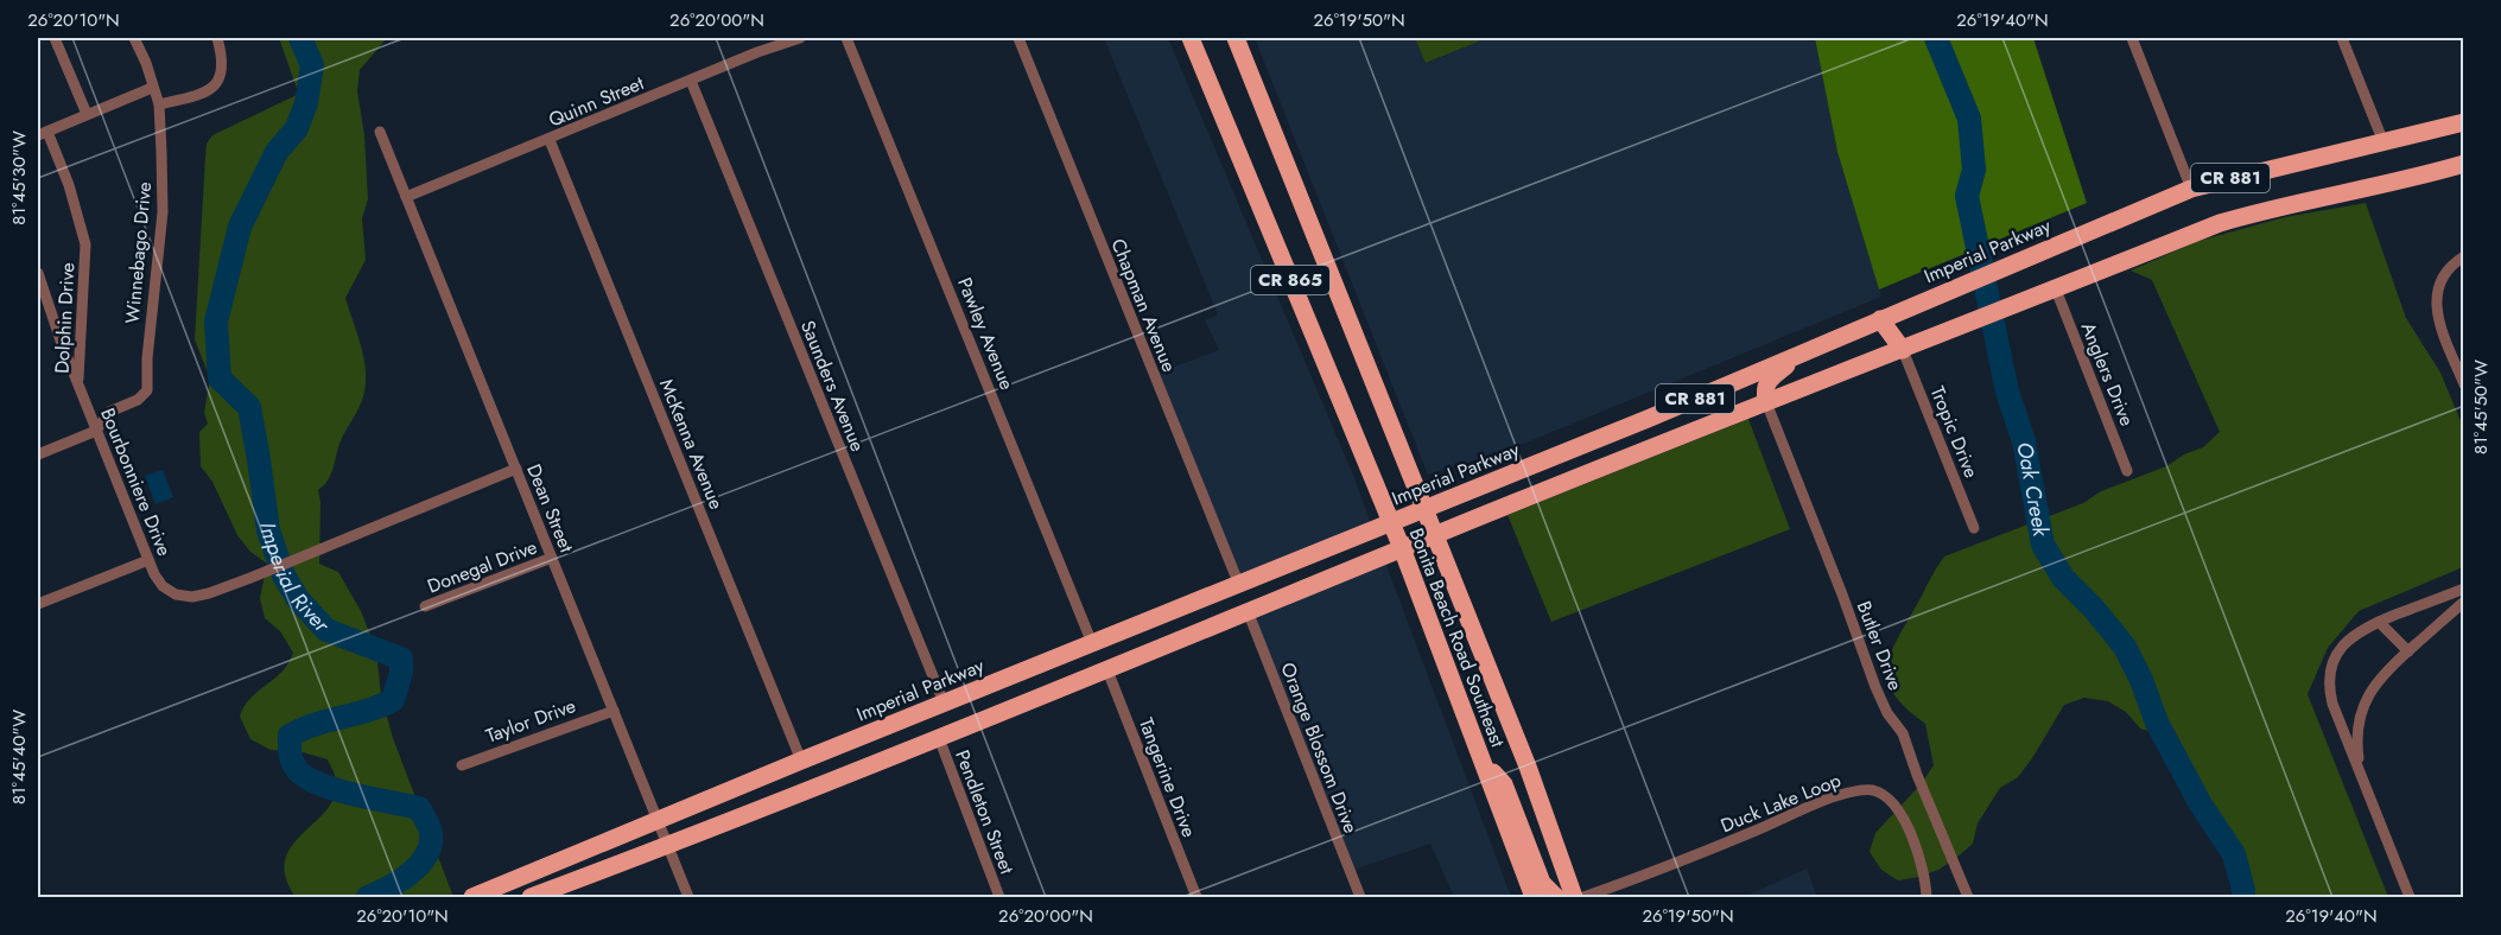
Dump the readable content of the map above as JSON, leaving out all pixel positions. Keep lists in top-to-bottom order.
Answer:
{
  "streets": {
    "main road": [
      "CR 881",
      "Imperial Parkway",
      "CR 865",
      "Bonita Beach Road Southeast"
    ],
    "street": [
      "Quinn Street",
      "Winnebago Drive",
      "Chapman Avenue",
      "Dolphin Drive",
      "Pawley Avenue",
      "Anglers Drive",
      "Saunders Avenue",
      "Tropic Drive",
      "McKenna Avenue",
      "Bourbonniere Drive",
      "Dean Street",
      "Donegal Drive",
      "Butler Drive",
      "Taylor Drive",
      "Orange Blossom Drive",
      "Tangerine Drive",
      "Duck Lake Loop",
      "Pendleton Street"
    ]
  },
  "crossings": [
    ["Quinn Street", "Saunders Avenue"],
    ["Quinn Street", "McKenna Avenue"],
    ["Quinn Street", "Dean Street"],
    ["CR 881", "Anglers Drive"],
    ["CR 881", "Tropic Drive"],
    ["CR 881", "Bonita Beach Road Southeast"],
    ["CR 881", "Butler Drive"],
    ["Imperial Parkway", "Chapman Avenue"],
    ["Imperial Parkway", "Pawley Avenue"],
    ["Imperial Parkway", "Saunders Avenue"],
    ["Imperial Parkway", "McKenna Avenue"],
    ["Imperial Parkway", "Dean Street"],
    ["Imperial Parkway", "Bonita Beach Road Southeast"],
    ["Winnebago Drive", "Bourbonniere Drive"],
    ["Dolphin Drive", "Bourbonniere Drive"],
    ["Bourbonniere Drive", "Dean Street"],
    ["Dean Street", "Donegal Drive"],
    ["Dean Street", "Taylor Drive"]
  ],
  "water": ["Oak Creek", "Imperial River"],
  "coordinates": [
    "26°20'10\"N",
    "26°20'00\"N",
    "26°19'50\"N",
    "26°19'40\"N",
    "81°45'30\"W",
    "81°45'50\"W",
    "81°45'40\"W"
  ]
}
